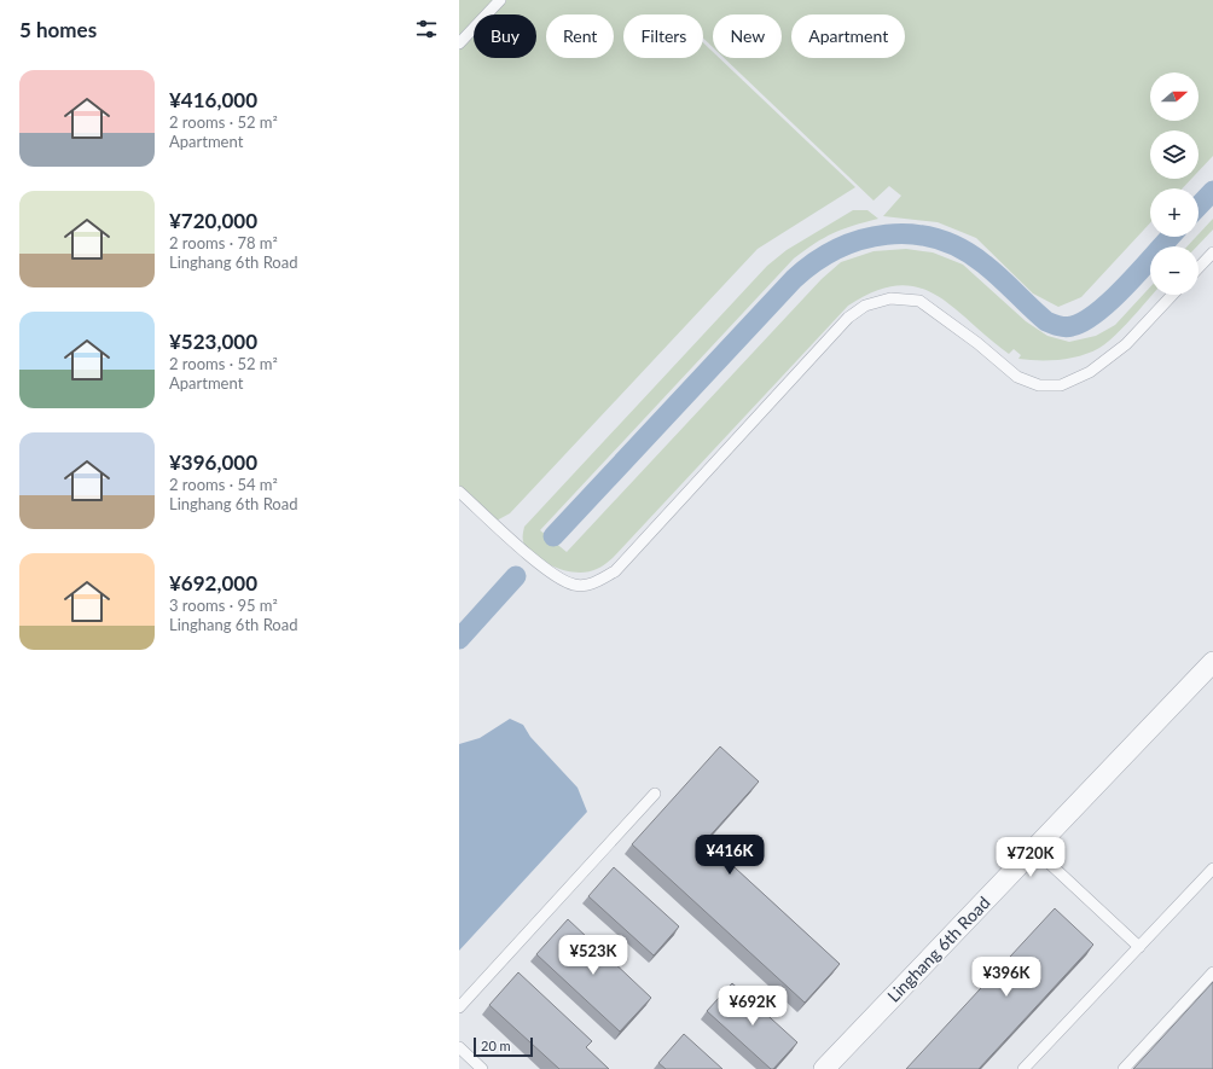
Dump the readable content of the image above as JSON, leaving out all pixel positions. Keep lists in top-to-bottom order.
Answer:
{
  "streets": {
    "street": ["Linghang 6th Road"]
  },
  "scale_bar": "20 m",
  "north": "right",
  "page": {
    "heading": "5 homes",
    "chip": [
      "Buy",
      "Rent",
      "Filters",
      "New",
      "Apartment"
    ],
    "list": [
      {
        "name": "¥416,000",
        "note": "2 rooms · 52 m² · Apartment"
      },
      {
        "name": "¥720,000",
        "note": "2 rooms · 78 m² · Linghang 6th Road"
      },
      {
        "name": "¥523,000",
        "note": "2 rooms · 52 m² · Apartment"
      },
      {
        "name": "¥396,000",
        "note": "2 rooms · 54 m² · Linghang 6th Road"
      },
      {
        "name": "¥692,000",
        "note": "3 rooms · 95 m² · Linghang 6th Road"
      }
    ],
    "map_buttons": ["+", "−"],
    "price": [
      "¥416K",
      "¥720K",
      "¥523K",
      "¥396K",
      "¥692K"
    ],
    "scale": "20 m"
  }
}
